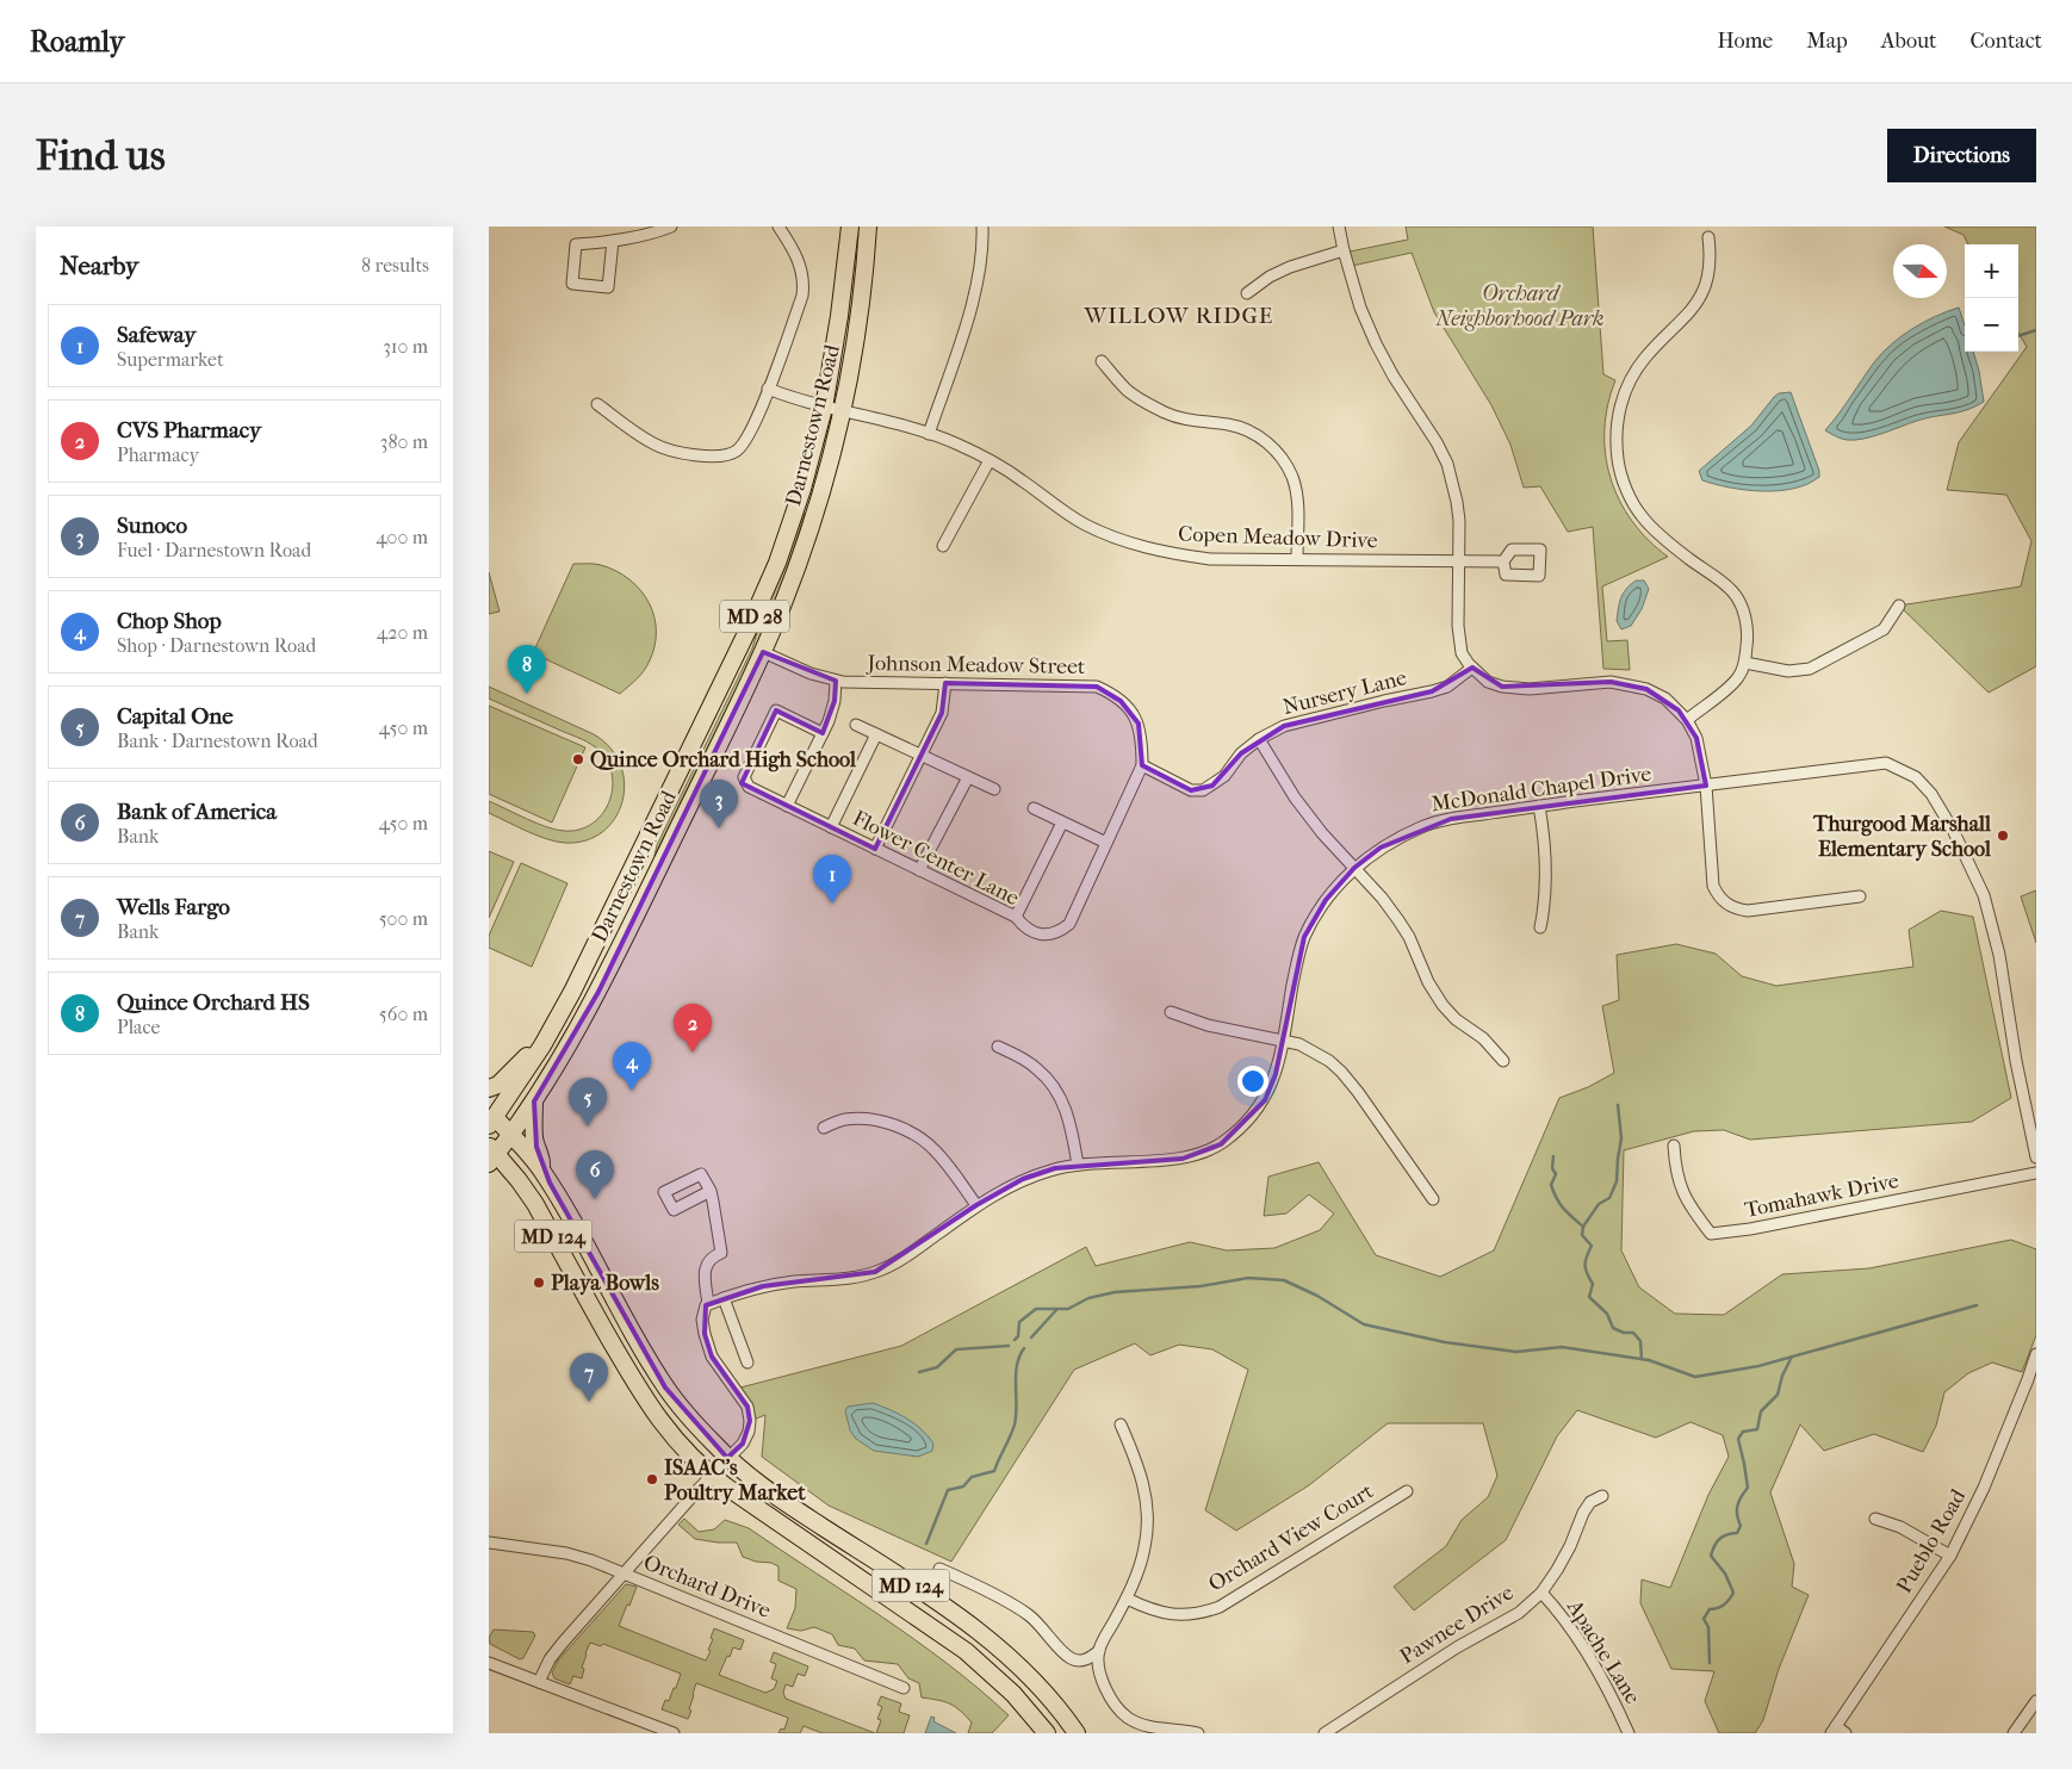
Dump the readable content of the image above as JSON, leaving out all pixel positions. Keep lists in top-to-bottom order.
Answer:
{
  "streets": {
    "main road": ["Darnestown Road", "MD 28", "MD 124"],
    "street": [
      "Copen Meadow Drive",
      "Johnson Meadow Street",
      "Nursery Lane",
      "McDonald Chapel Drive",
      "Flower Center Lane",
      "Tomahawk Drive",
      "Orchard View Court",
      "Pueblo Road",
      "Orchard Drive",
      "Pawnee Drive",
      "Apache Lane"
    ]
  },
  "crossings": [
    ["Darnestown Road", "Copen Meadow Drive"],
    ["Darnestown Road", "Johnson Meadow Street"],
    ["Darnestown Road", "MD 124"],
    ["Johnson Meadow Street", "Nursery Lane"],
    ["Johnson Meadow Street", "Flower Center Lane"],
    ["Nursery Lane", "Flower Center Lane"],
    ["Pawnee Drive", "Apache Lane"]
  ],
  "districts": ["WILLOW RIDGE"],
  "parks": ["Orchard Neighborhood Park"],
  "places": [
    "Quince Orchard High School",
    "Thurgood Marshall Elementary School",
    "Playa Bowls",
    "ISAAC's Poultry Market"
  ],
  "north": "right",
  "page": {
    "header": "Roamly",
    "nav": [
      "Home",
      "Map",
      "About",
      "Contact"
    ],
    "buttons": "Directions",
    "title": "Find us",
    "heading": ["Nearby", "8 results"],
    "map_buttons": ["+", "−"],
    "list": [
      {
        "mark": "1",
        "name": "Safeway",
        "note": "Supermarket",
        "value": "310 m"
      },
      {
        "mark": "2",
        "name": "CVS Pharmacy",
        "note": "Pharmacy",
        "value": "380 m"
      },
      {
        "mark": "3",
        "name": "Sunoco",
        "note": "Fuel · Darnestown Road",
        "value": "400 m"
      },
      {
        "mark": "4",
        "name": "Chop Shop",
        "note": "Shop · Darnestown Road",
        "value": "420 m"
      },
      {
        "mark": "5",
        "name": "Capital One",
        "note": "Bank · Darnestown Road",
        "value": "450 m"
      },
      {
        "mark": "6",
        "name": "Bank of America",
        "note": "Bank",
        "value": "450 m"
      },
      {
        "mark": "7",
        "name": "Wells Fargo",
        "note": "Bank",
        "value": "500 m"
      },
      {
        "mark": "8",
        "name": "Quince Orchard HS",
        "note": "Place",
        "value": "560 m"
      }
    ],
    "pins": [
      "8",
      "3",
      "1",
      "2",
      "4",
      "5",
      "6",
      "7"
    ]
  }
}
